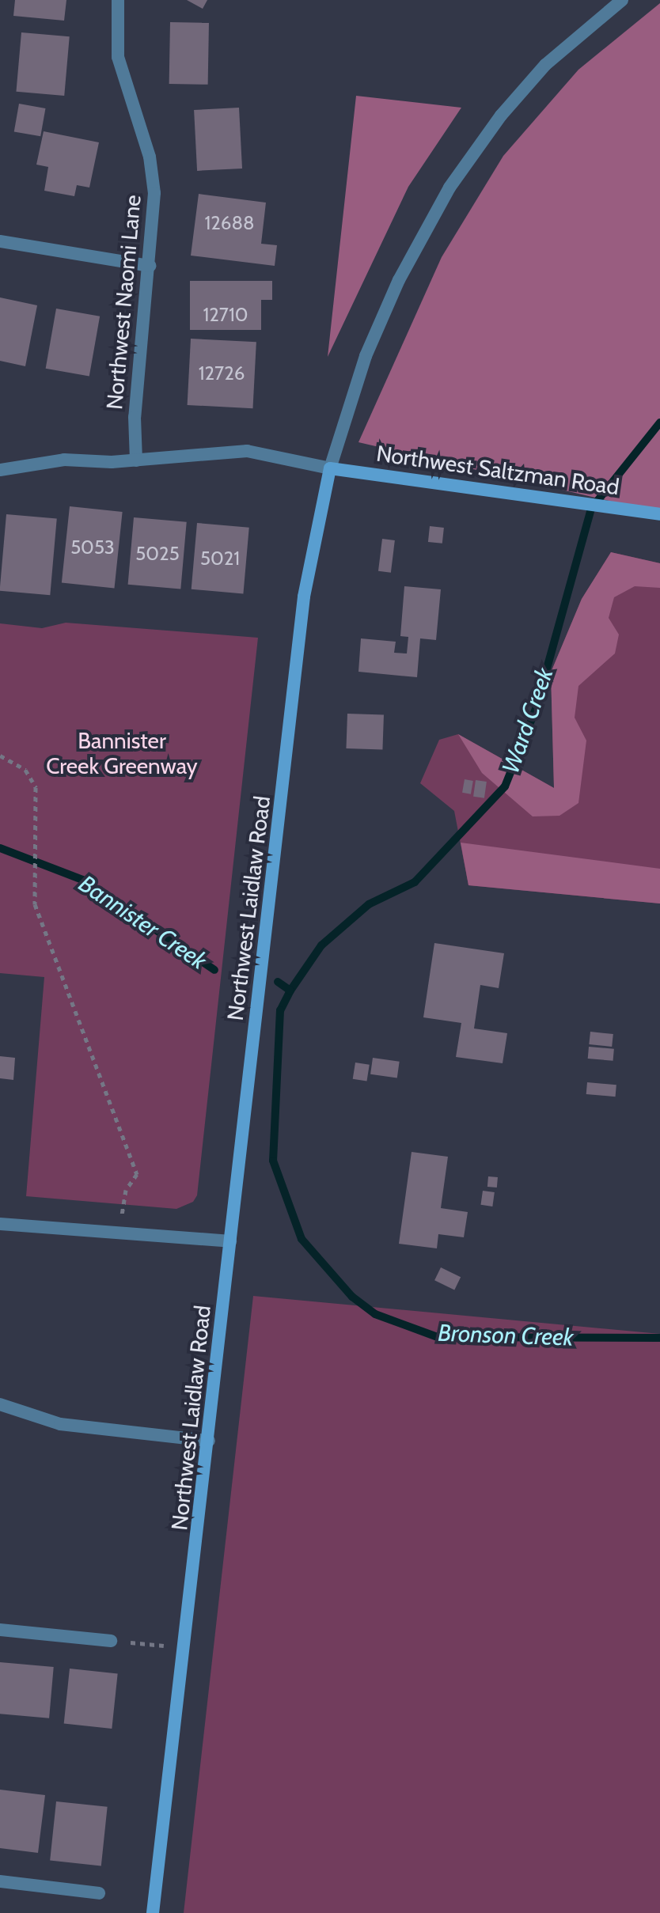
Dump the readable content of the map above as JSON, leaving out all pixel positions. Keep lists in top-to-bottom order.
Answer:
{
  "streets": {
    "main road": ["Northwest Saltzman Road", "Northwest Laidlaw Road"],
    "street": ["Northwest Naomi Lane"]
  },
  "crossings": [
    ["Northwest Saltzman Road", "Northwest Laidlaw Road"]
  ],
  "water": ["Ward Creek", "Bannister Creek", "Bronson Creek"],
  "parks": ["Bannister Creek Greenway"],
  "house_numbers": [
    "12688",
    "12710",
    "12726",
    "5053",
    "5025",
    "5021"
  ]
}
